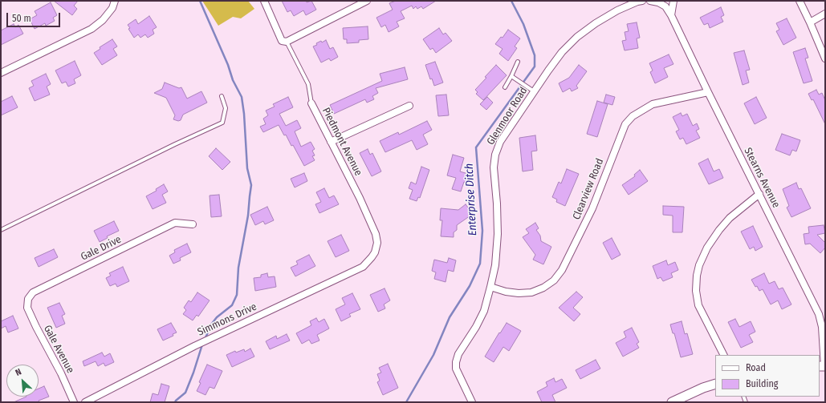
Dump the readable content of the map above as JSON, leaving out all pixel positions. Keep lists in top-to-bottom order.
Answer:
{
  "streets": {
    "street": [
      "Glenmoor Road",
      "Piedmont Avenue",
      "Stearns Avenue",
      "Clearview Road",
      "Gale Drive",
      "Simmons Drive",
      "Gale Avenue"
    ]
  },
  "crossings": [
    ["Glenmoor Road", "Clearview Road"],
    ["Piedmont Avenue", "Simmons Drive"],
    ["Stearns Avenue", "Clearview Road"],
    ["Gale Drive", "Gale Avenue"]
  ],
  "water": ["Enterprise Ditch"],
  "legend": ["Road", "Building"],
  "scale_bar": "50 m",
  "north": "top left"
}
